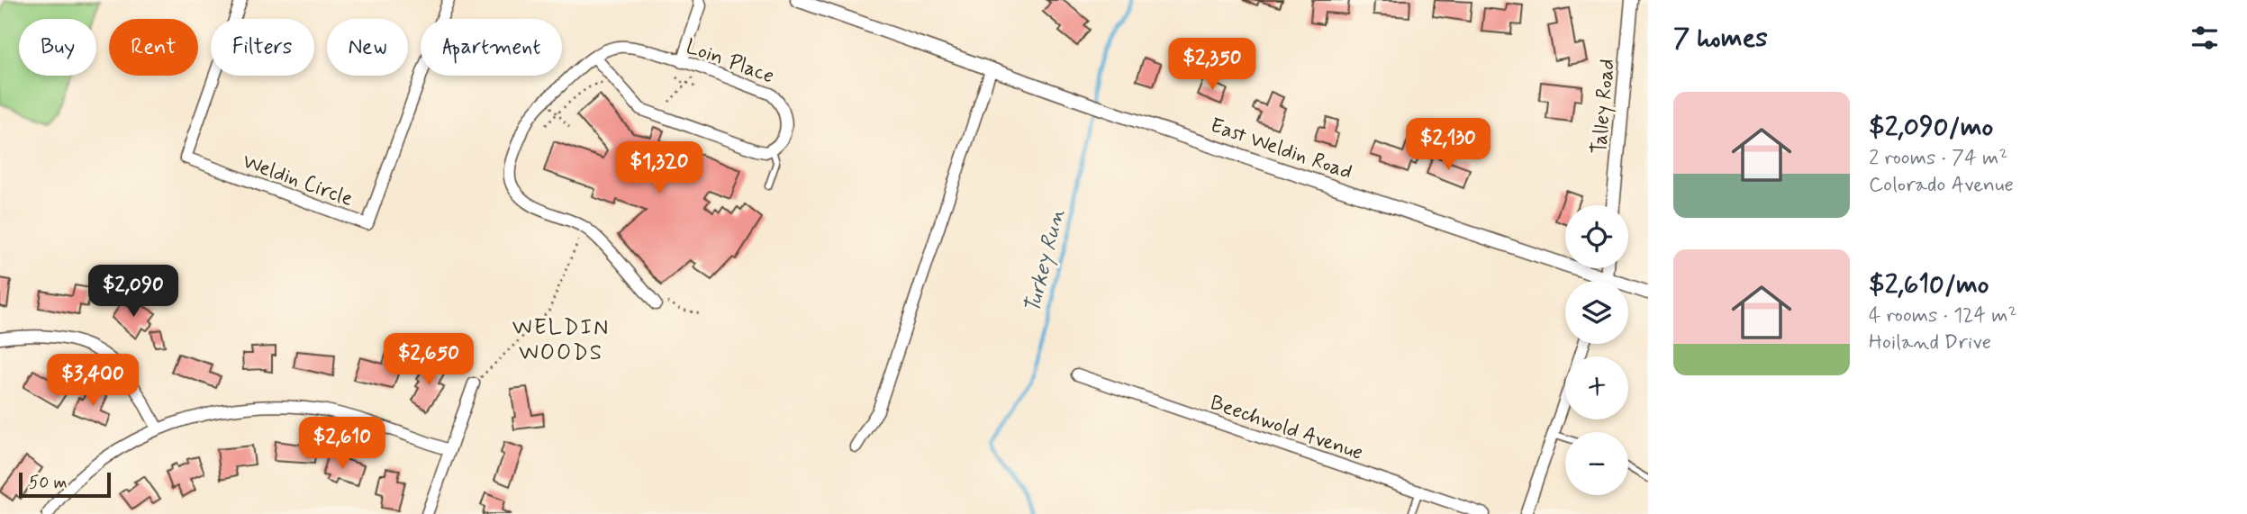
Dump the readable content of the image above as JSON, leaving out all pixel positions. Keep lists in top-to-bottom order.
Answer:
{
  "streets": {
    "street": [
      "Loin Place",
      "Talley Road",
      "East Weldin Road",
      "Weldin Circle",
      "Beechwold Avenue"
    ]
  },
  "districts": ["WELDIN WOODS"],
  "water": ["Turkey Run"],
  "scale_bar": "50 m",
  "page": {
    "heading": "7 homes",
    "chip": [
      "Buy",
      "Rent",
      "Filters",
      "New",
      "Apartment"
    ],
    "price": [
      "$2,350",
      "$2,130",
      "$1,320",
      "$2,090",
      "$2,650",
      "$3,400",
      "$2,610"
    ],
    "list": [
      {
        "name": "$2,090/mo",
        "note": "2 rooms · 74 m² · Colorado Avenue"
      },
      {
        "name": "$2,610/mo",
        "note": "4 rooms · 124 m² · Hoiland Drive"
      }
    ],
    "map_buttons": ["+", "−"],
    "scale": "50 m"
  }
}
